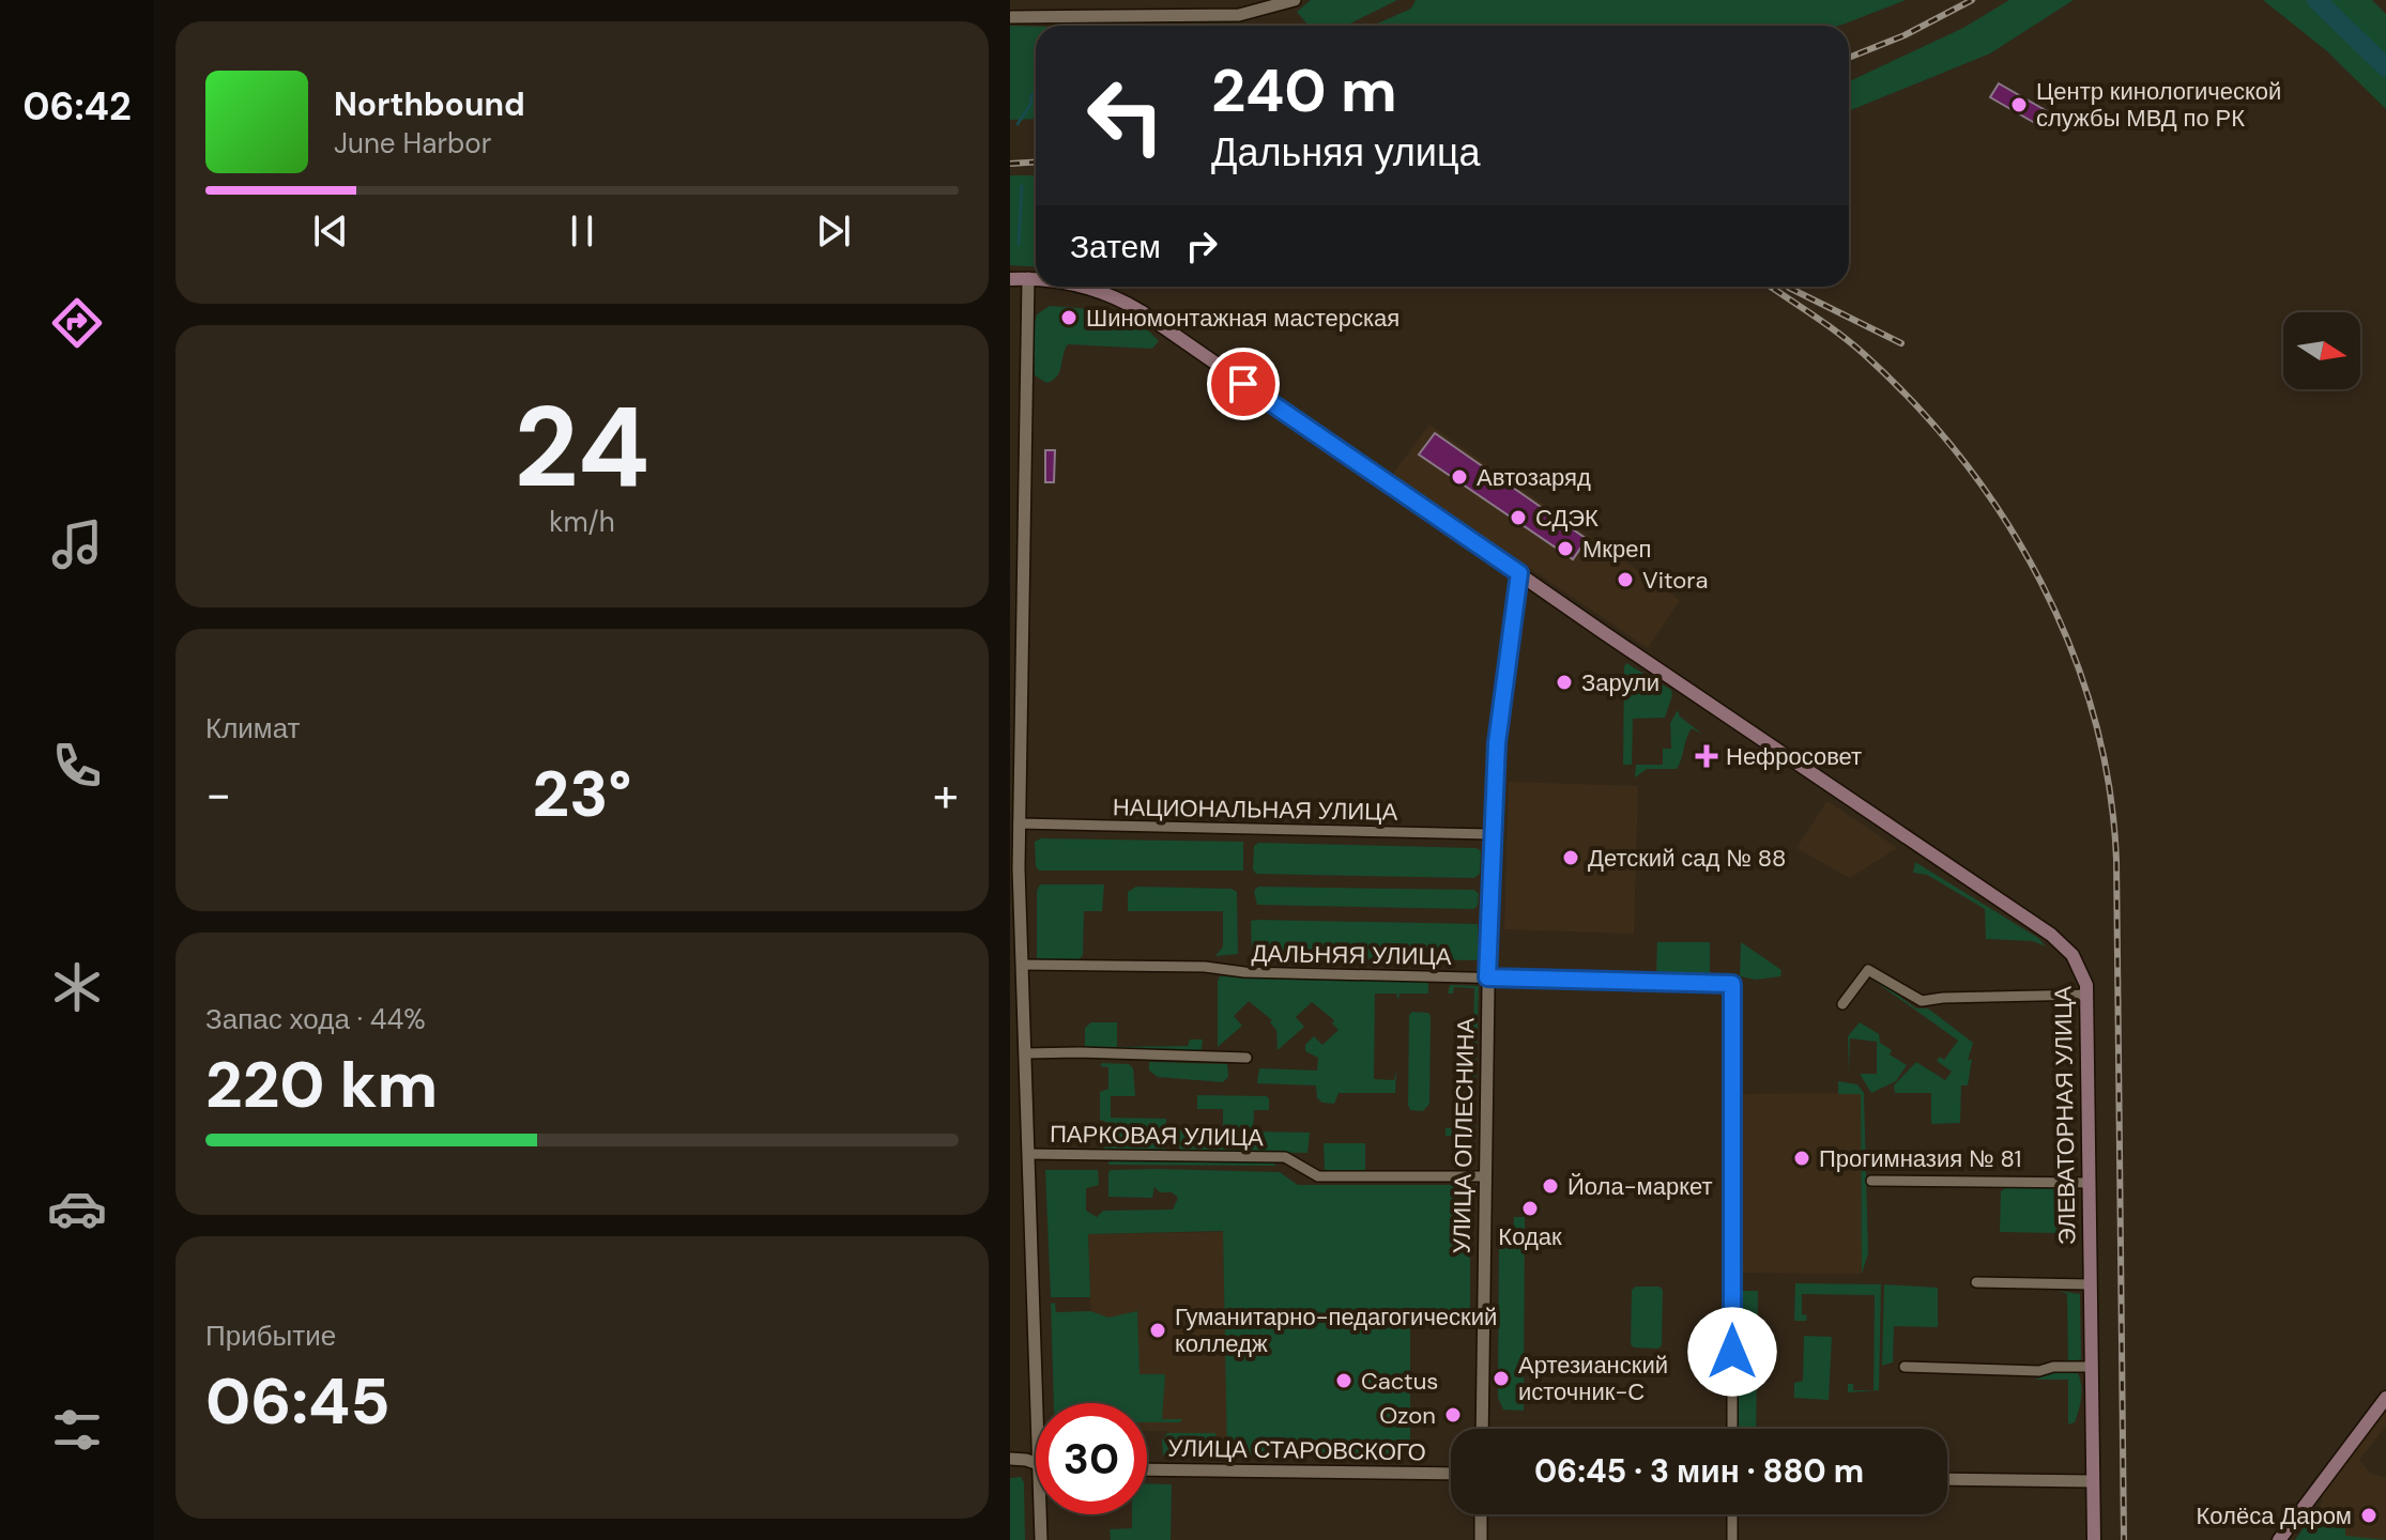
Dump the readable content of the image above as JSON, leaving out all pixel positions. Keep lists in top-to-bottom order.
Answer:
{
  "streets": {
    "main road": ["ЭЛЕВАТОРНАЯ УЛИЦА"],
    "street": [
      "НАЦИОНАЛЬНАЯ УЛИЦА",
      "ДАЛЬНЯЯ УЛИЦА",
      "ПАРКОВАЯ УЛИЦА",
      "УЛИЦА ОПЛЕСНИНА",
      "УЛИЦА СТАРОВСКОГО"
    ]
  },
  "crossings": [
    ["НАЦИОНАЛЬНАЯ УЛИЦА", "УЛИЦА ОПЛЕСНИНА"],
    ["ДАЛЬНЯЯ УЛИЦА", "УЛИЦА ОПЛЕСНИНА"],
    ["ЭЛЕВАТОРНАЯ УЛИЦА", "УЛИЦА ОПЛЕСНИНА"],
    ["ПАРКОВАЯ УЛИЦА", "УЛИЦА ОПЛЕСНИНА"]
  ],
  "places": {
    "other": [
      "Центр кинологической службы МВД по РК",
      "Шиномонтажная мастерская",
      "Автозаряд",
      "СДЭК",
      "Мкреп",
      "Vitora",
      "Зарули",
      "Детский сад № 88",
      "Прогимназия № 81",
      "Йола-маркет",
      "Кодак",
      "Гуманитарно-педагогический колледж",
      "Артезианский источник-С",
      "Cactus",
      "Ozon",
      "Колёса Даром"
    ],
    "health": ["Нефросовет"]
  },
  "north": "right",
  "page": {
    "tabs": "06:42",
    "turn": ["240 m", "Дальняя улица"],
    "song": ["Northbound", "June Harbor"],
    "then": "Затем",
    "tile": [
      ["24", "km/h"],
      "Климат",
      ["Запас хода · 44%", "220 km"],
      ["Прибытие", "06:45"]
    ],
    "heat": ["−", "23°", "+"],
    "limit": "30",
    "trip": "06:45 · 3 мин · 880 m"
  }
}
